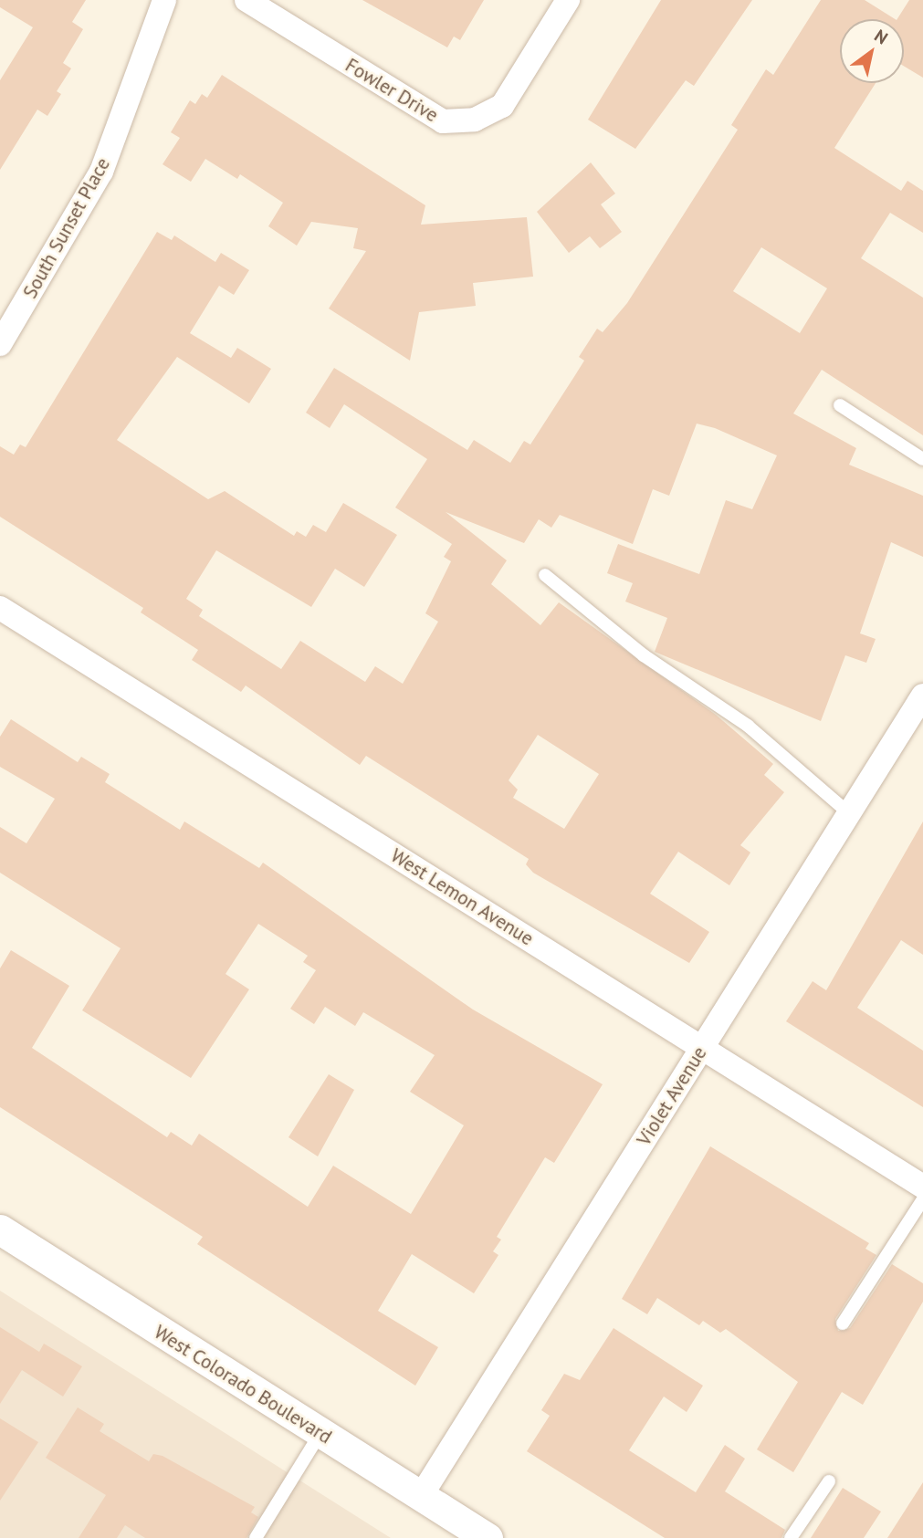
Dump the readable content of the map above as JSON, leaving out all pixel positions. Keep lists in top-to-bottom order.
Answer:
{
  "streets": {
    "street": [
      "Fowler Drive",
      "South Sunset Place",
      "West Lemon Avenue",
      "Violet Avenue",
      "West Colorado Boulevard"
    ]
  },
  "crossings": [
    ["West Lemon Avenue", "Violet Avenue"],
    ["Violet Avenue", "West Colorado Boulevard"]
  ],
  "north": "top right"
}
